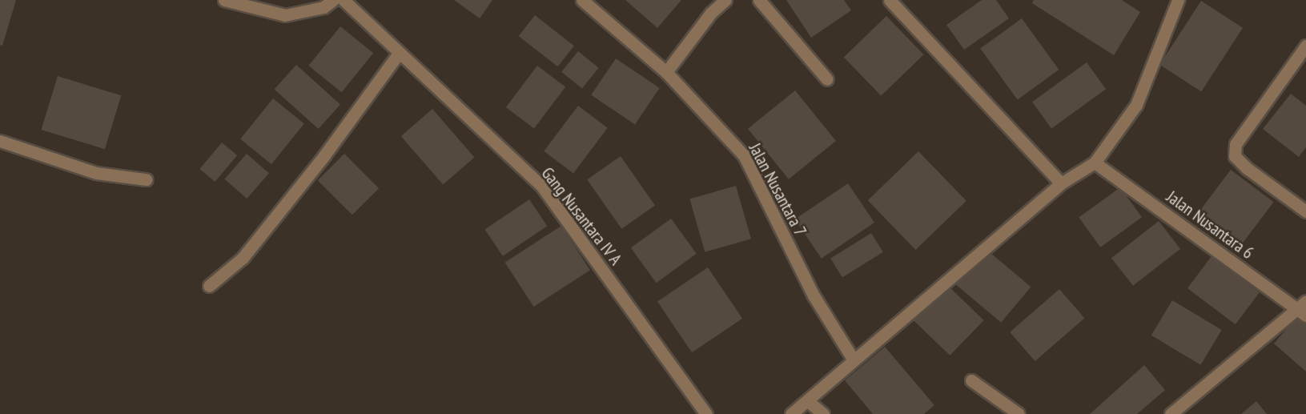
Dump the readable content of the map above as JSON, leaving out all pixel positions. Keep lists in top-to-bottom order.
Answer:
{
  "streets": {
    "street": ["Jalan Nusantara 7", "Gang Nusantara IV A", "Jalan Nusantara 6"]
  }
}
